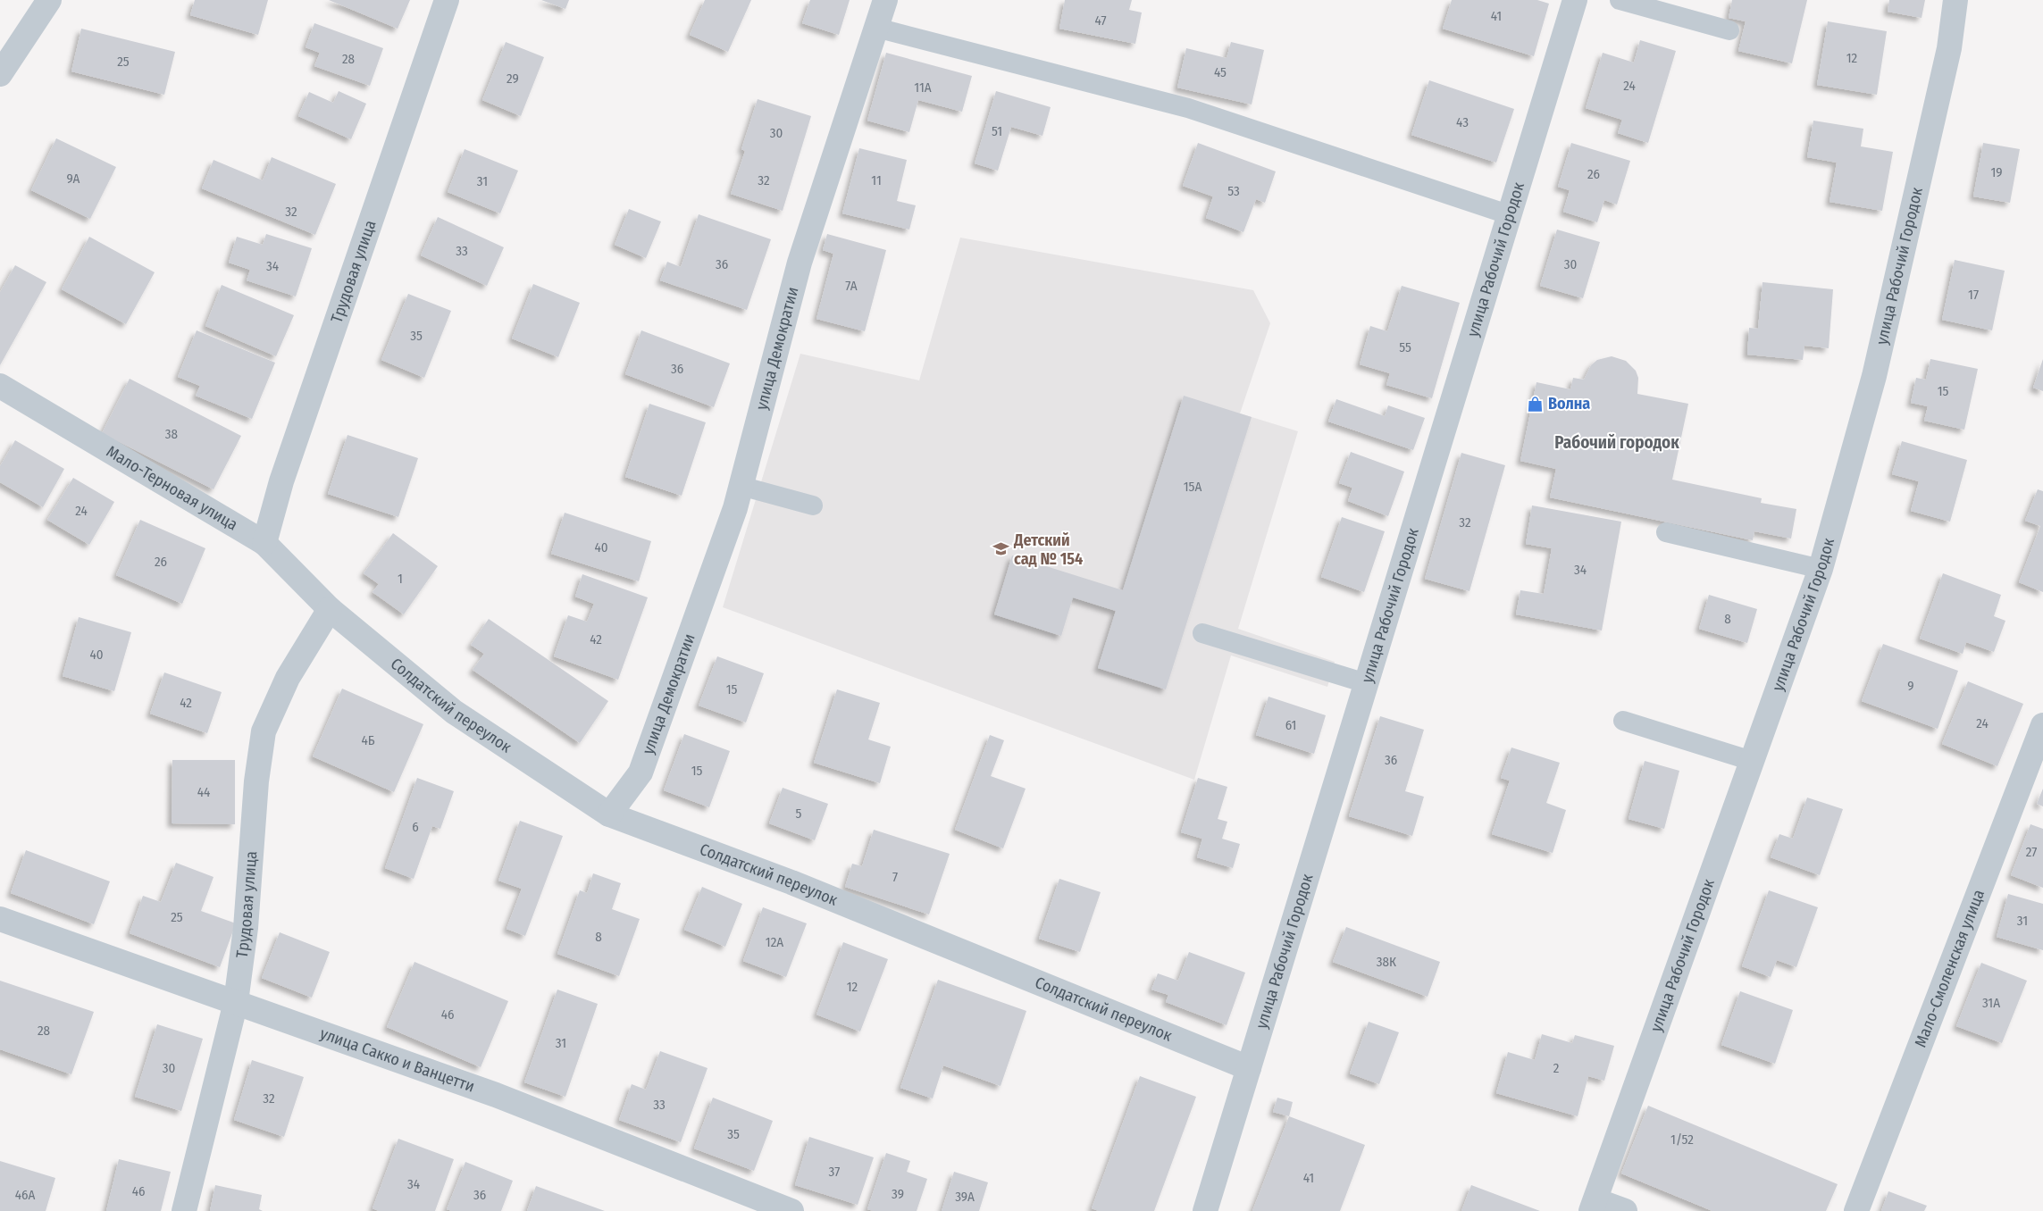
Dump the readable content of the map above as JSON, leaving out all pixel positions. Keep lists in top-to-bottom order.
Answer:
{
  "streets": {
    "street": [
      "улица Рабочий Городок",
      "Трудовая улица",
      "улица Демократии",
      "Мало-Терновая улица",
      "Солдатский переулок",
      "Мало-Смоленская улица",
      "улица Сакко и Ванцетти"
    ]
  },
  "crossings": [
    ["улица Рабочий Городок", "Солдатский переулок"],
    ["Трудовая улица", "Мало-Терновая улица"],
    ["Трудовая улица", "Солдатский переулок"],
    ["Трудовая улица", "улица Сакко и Ванцетти"],
    ["улица Демократии", "Солдатский переулок"],
    ["Мало-Терновая улица", "Солдатский переулок"]
  ],
  "districts": ["Рабочий городок"],
  "places": {
    "shop": ["Волна"],
    "school or university": ["Детский сад № 154"]
  },
  "house_numbers": [
    "41",
    "47",
    "12",
    "28",
    "25",
    "45",
    "29",
    "24",
    "11А",
    "43",
    "51",
    "30",
    "19",
    "26",
    "9А",
    "32",
    "11",
    "31",
    "53",
    "32",
    "33",
    "36",
    "30",
    "34",
    "7А",
    "17",
    "35",
    "55",
    "36",
    "15",
    "38",
    "15А",
    "24",
    "32",
    "40",
    "26",
    "34",
    "1",
    "8",
    "42",
    "40",
    "9",
    "15",
    "42",
    "24",
    "61",
    "4Б",
    "36",
    "15",
    "44",
    "5",
    "6",
    "27",
    "7",
    "25",
    "31",
    "8",
    "12А",
    "38К",
    "12",
    "31А",
    "46",
    "28",
    "31",
    "30",
    "2",
    "32",
    "33",
    "35",
    "1/52",
    "37",
    "41",
    "34",
    "46",
    "39",
    "46А",
    "36",
    "39А"
  ]
}
